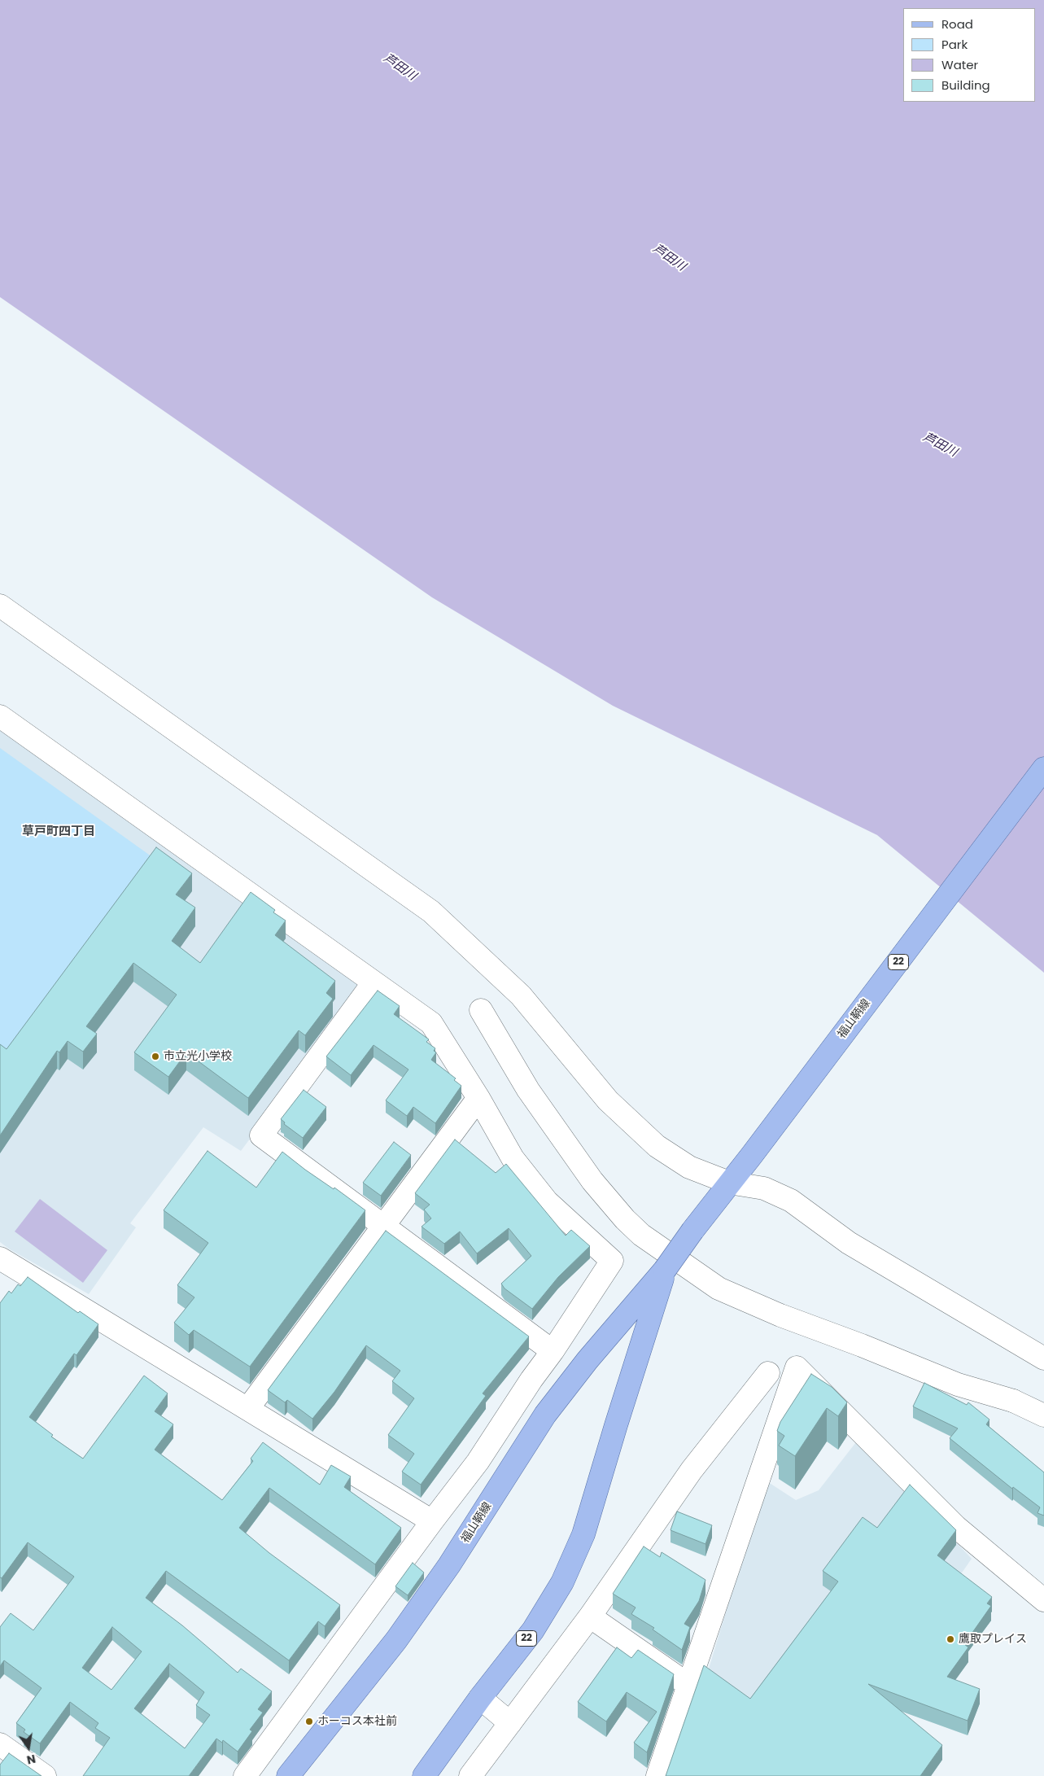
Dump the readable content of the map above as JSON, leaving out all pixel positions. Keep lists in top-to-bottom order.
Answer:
{
  "streets": {
    "main road": ["22", "福山鞆線"]
  },
  "districts": ["草戸町四丁目"],
  "water": ["芦田川"],
  "places": ["市立光小学校", "鷹取プレイス", "ホーコス本社前"],
  "legend": [
    "Road",
    "Park",
    "Water",
    "Building"
  ],
  "north": "bottom"
}
